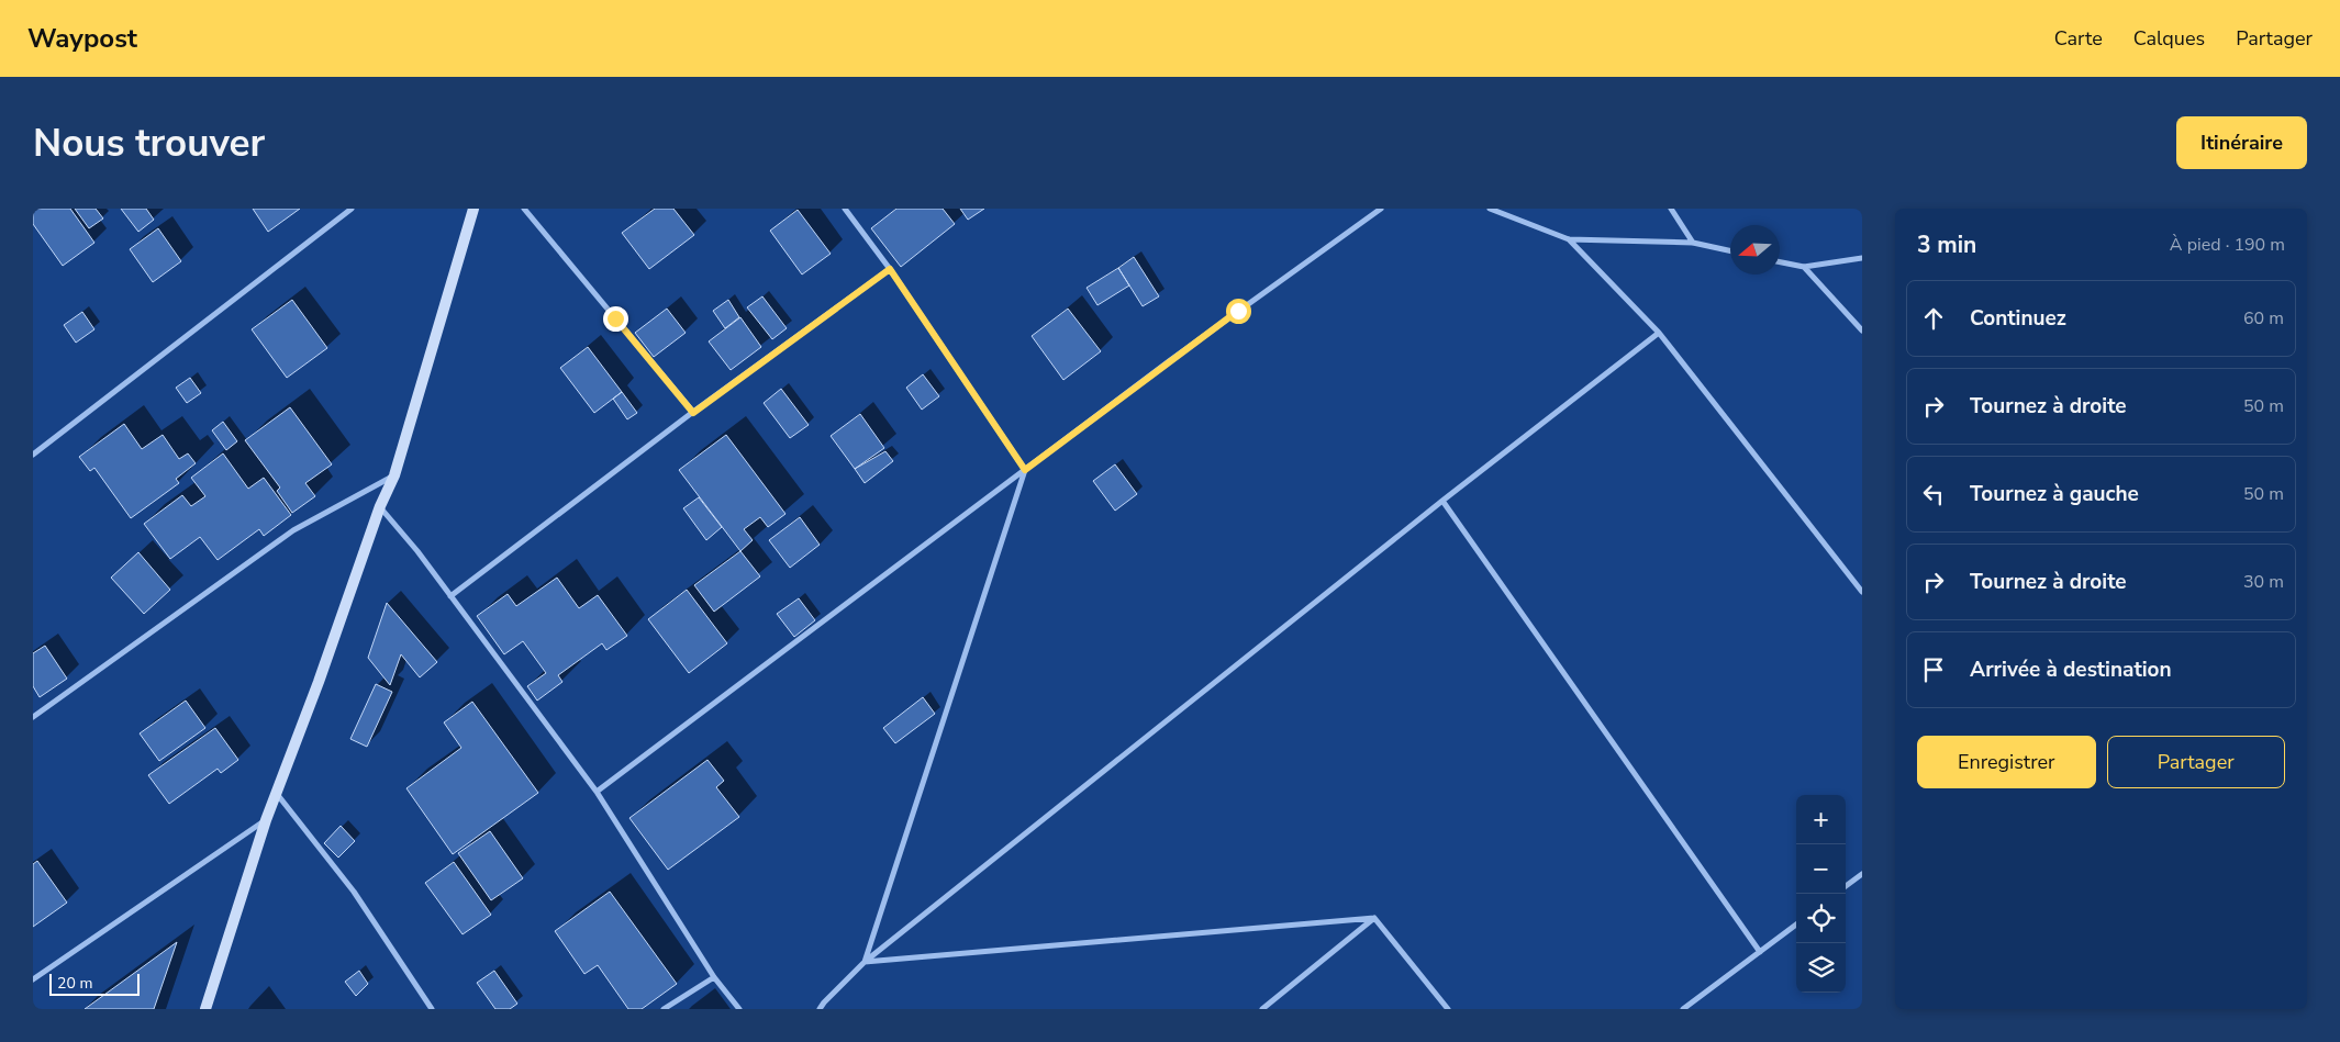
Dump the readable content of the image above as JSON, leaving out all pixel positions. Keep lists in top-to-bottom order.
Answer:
{
  "scale_bar": "20 m",
  "north": "left",
  "page": {
    "header": "Waypost",
    "nav": ["Carte", "Calques", "Partager"],
    "buttons": [
      "Itinéraire",
      ["Enregistrer", "Partager"]
    ],
    "title": "Nous trouver",
    "heading": ["3 min", "À pied · 190 m"],
    "list": [
      ["Continuez", "60 m"],
      ["Tournez à droite", "50 m"],
      ["Tournez à gauche", "50 m"],
      ["Tournez à droite", "30 m"],
      "Arrivée à destination"
    ],
    "map_buttons": ["+", "−"],
    "scale": "20 m"
  }
}
